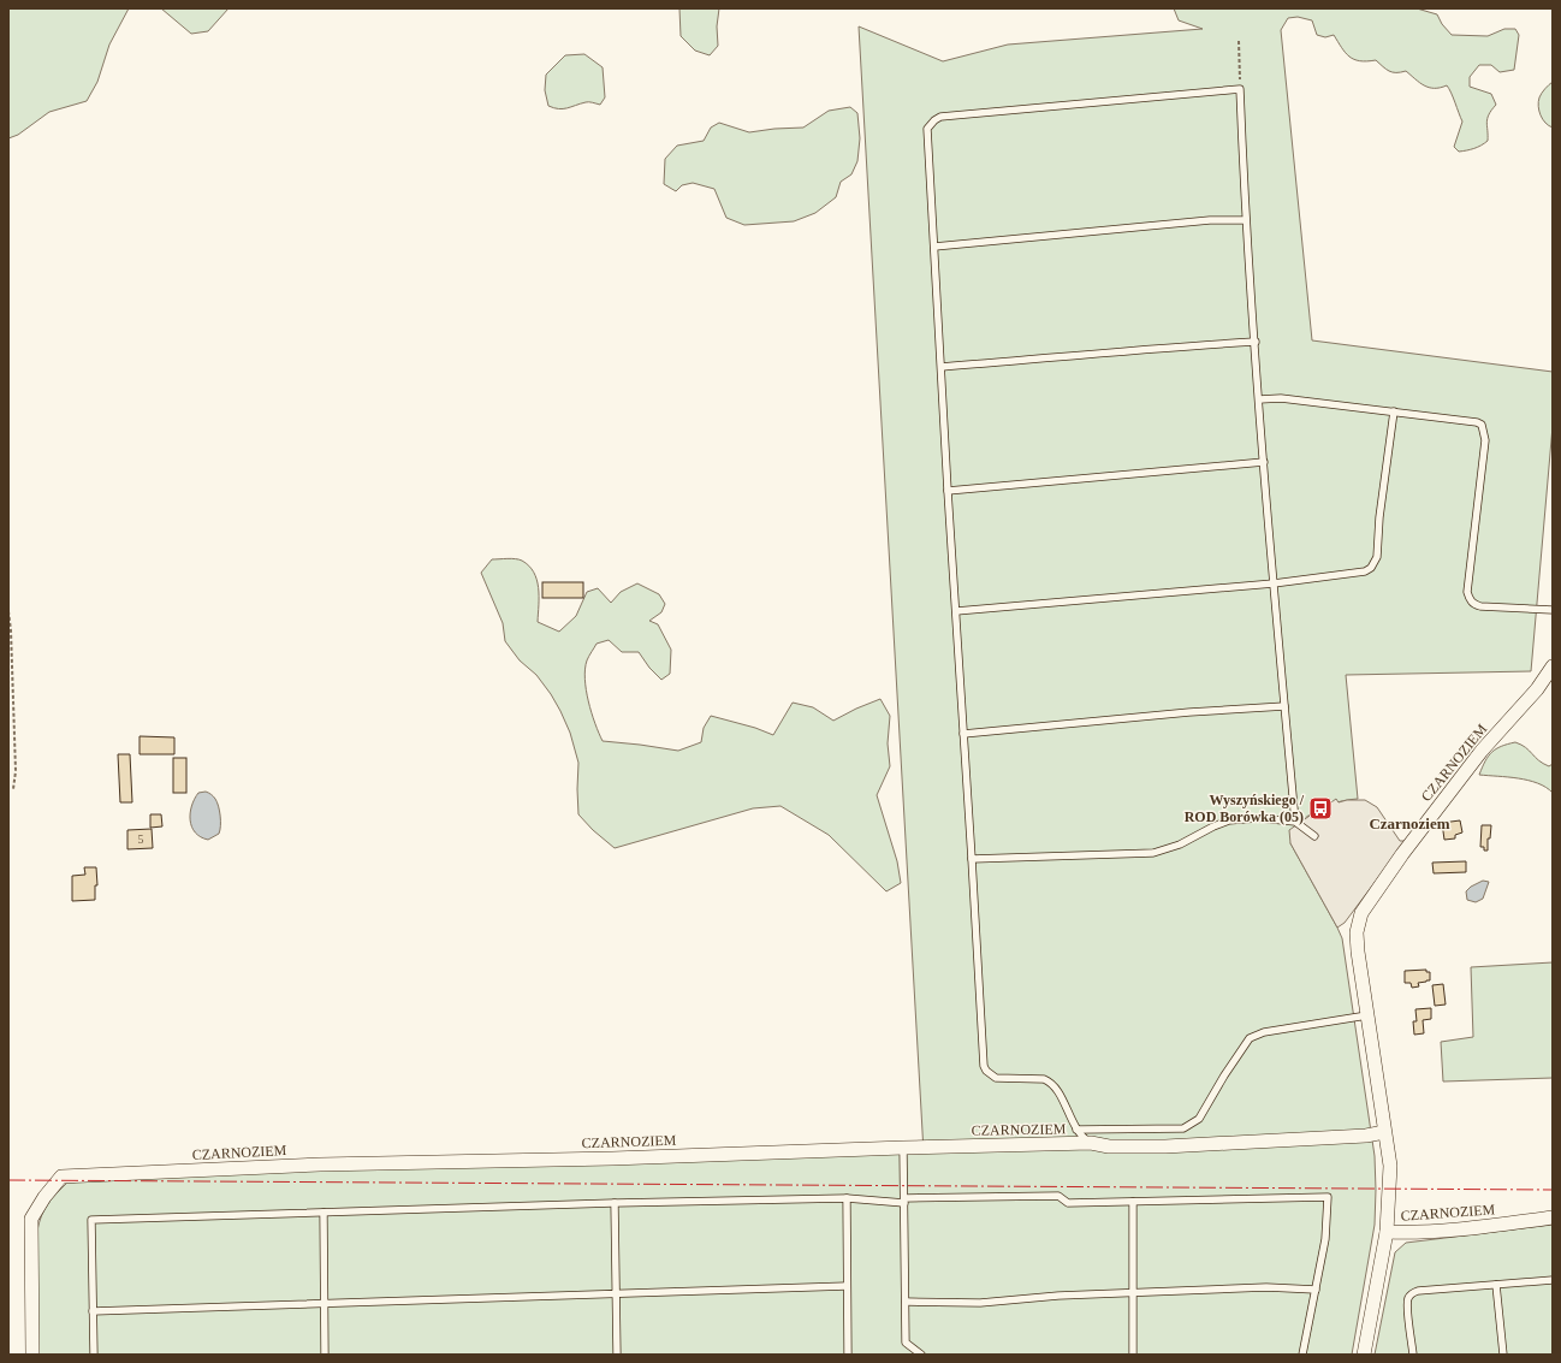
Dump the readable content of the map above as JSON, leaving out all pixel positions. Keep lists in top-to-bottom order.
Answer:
{
  "streets": {
    "street": ["CZARNOZIEM"]
  },
  "districts": ["Czarnoziem"],
  "places": {
    "bus stop": ["Wyszyńskiego / ROD Borówka (05)"]
  },
  "house_numbers": ["5"]
}
